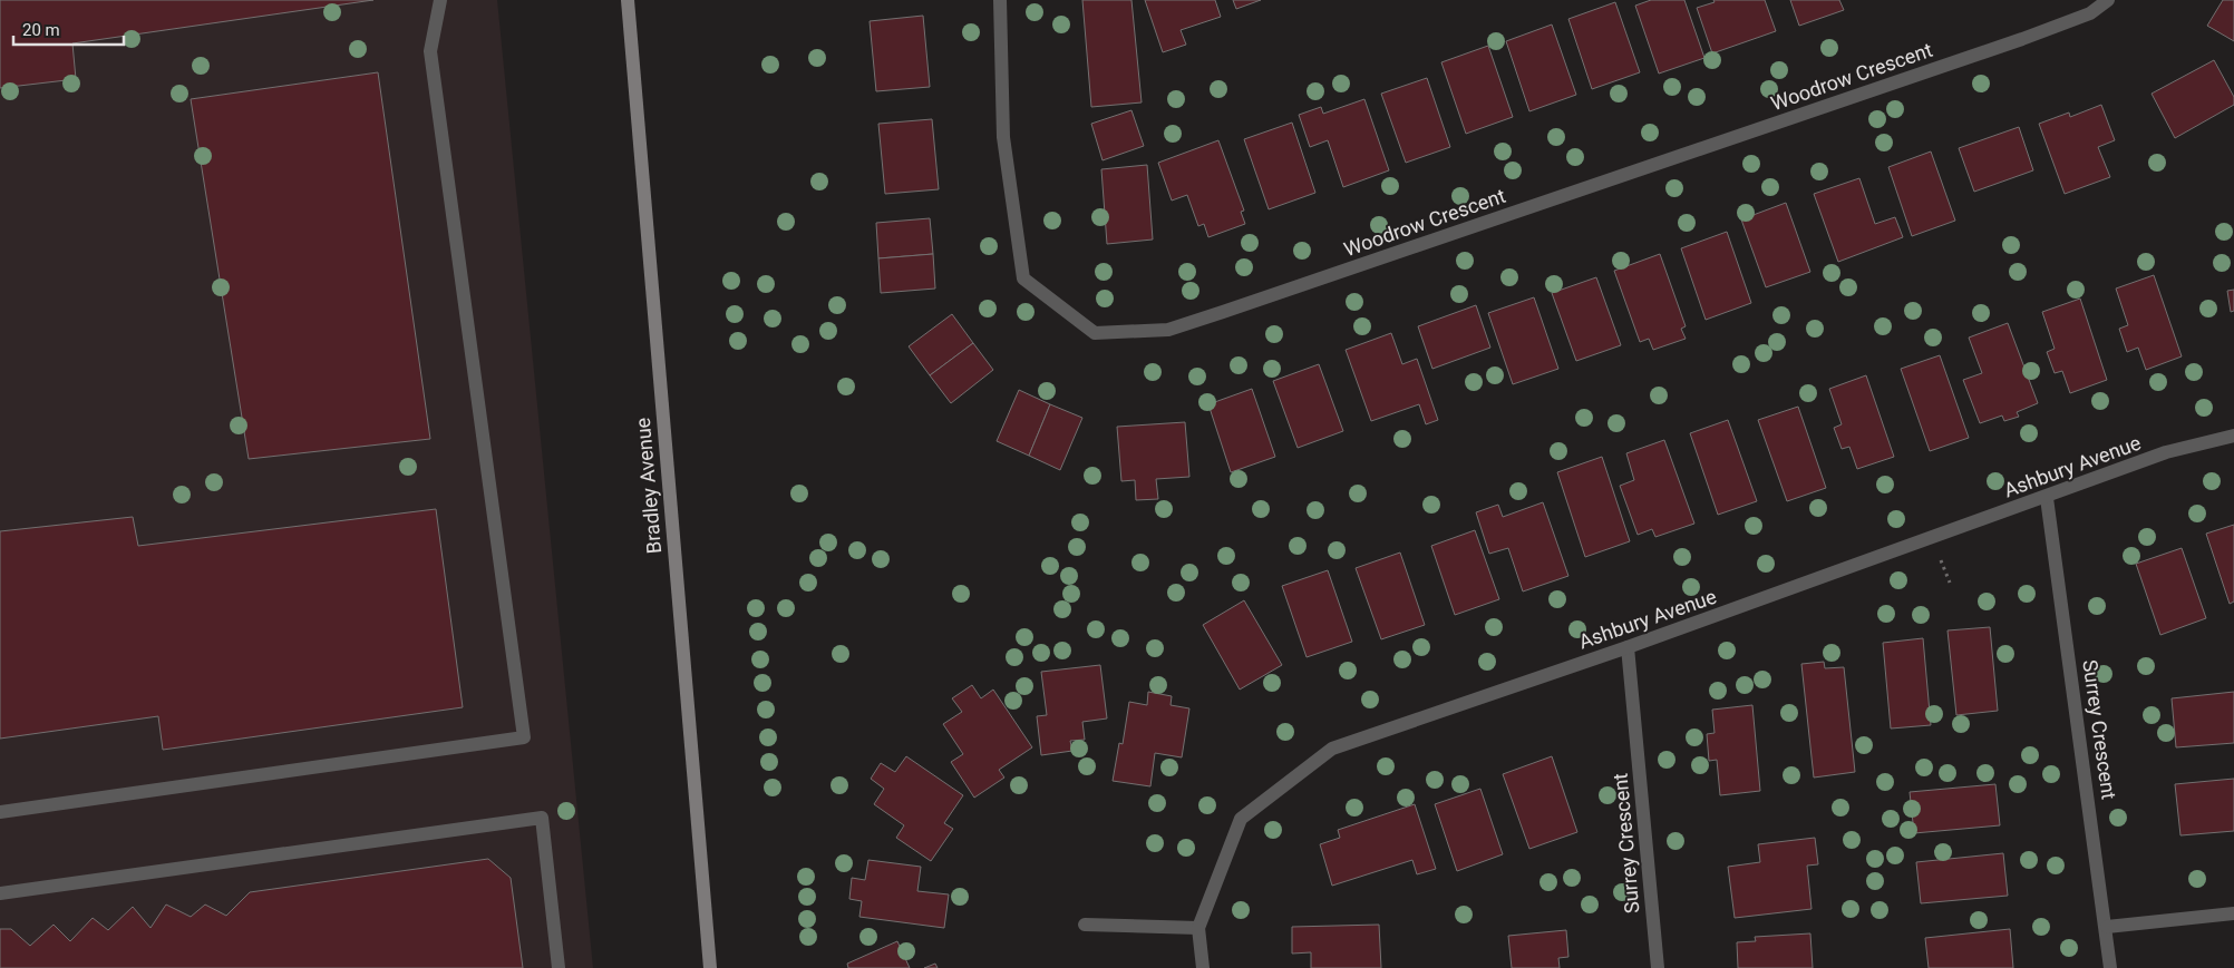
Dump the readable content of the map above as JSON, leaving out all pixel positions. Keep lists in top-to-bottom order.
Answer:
{
  "streets": {
    "main road": ["Bradley Avenue"],
    "street": ["Woodrow Crescent", "Ashbury Avenue", "Surrey Crescent"]
  },
  "crossings": [
    ["Ashbury Avenue", "Surrey Crescent"]
  ],
  "scale_bar": "20 m"
}
